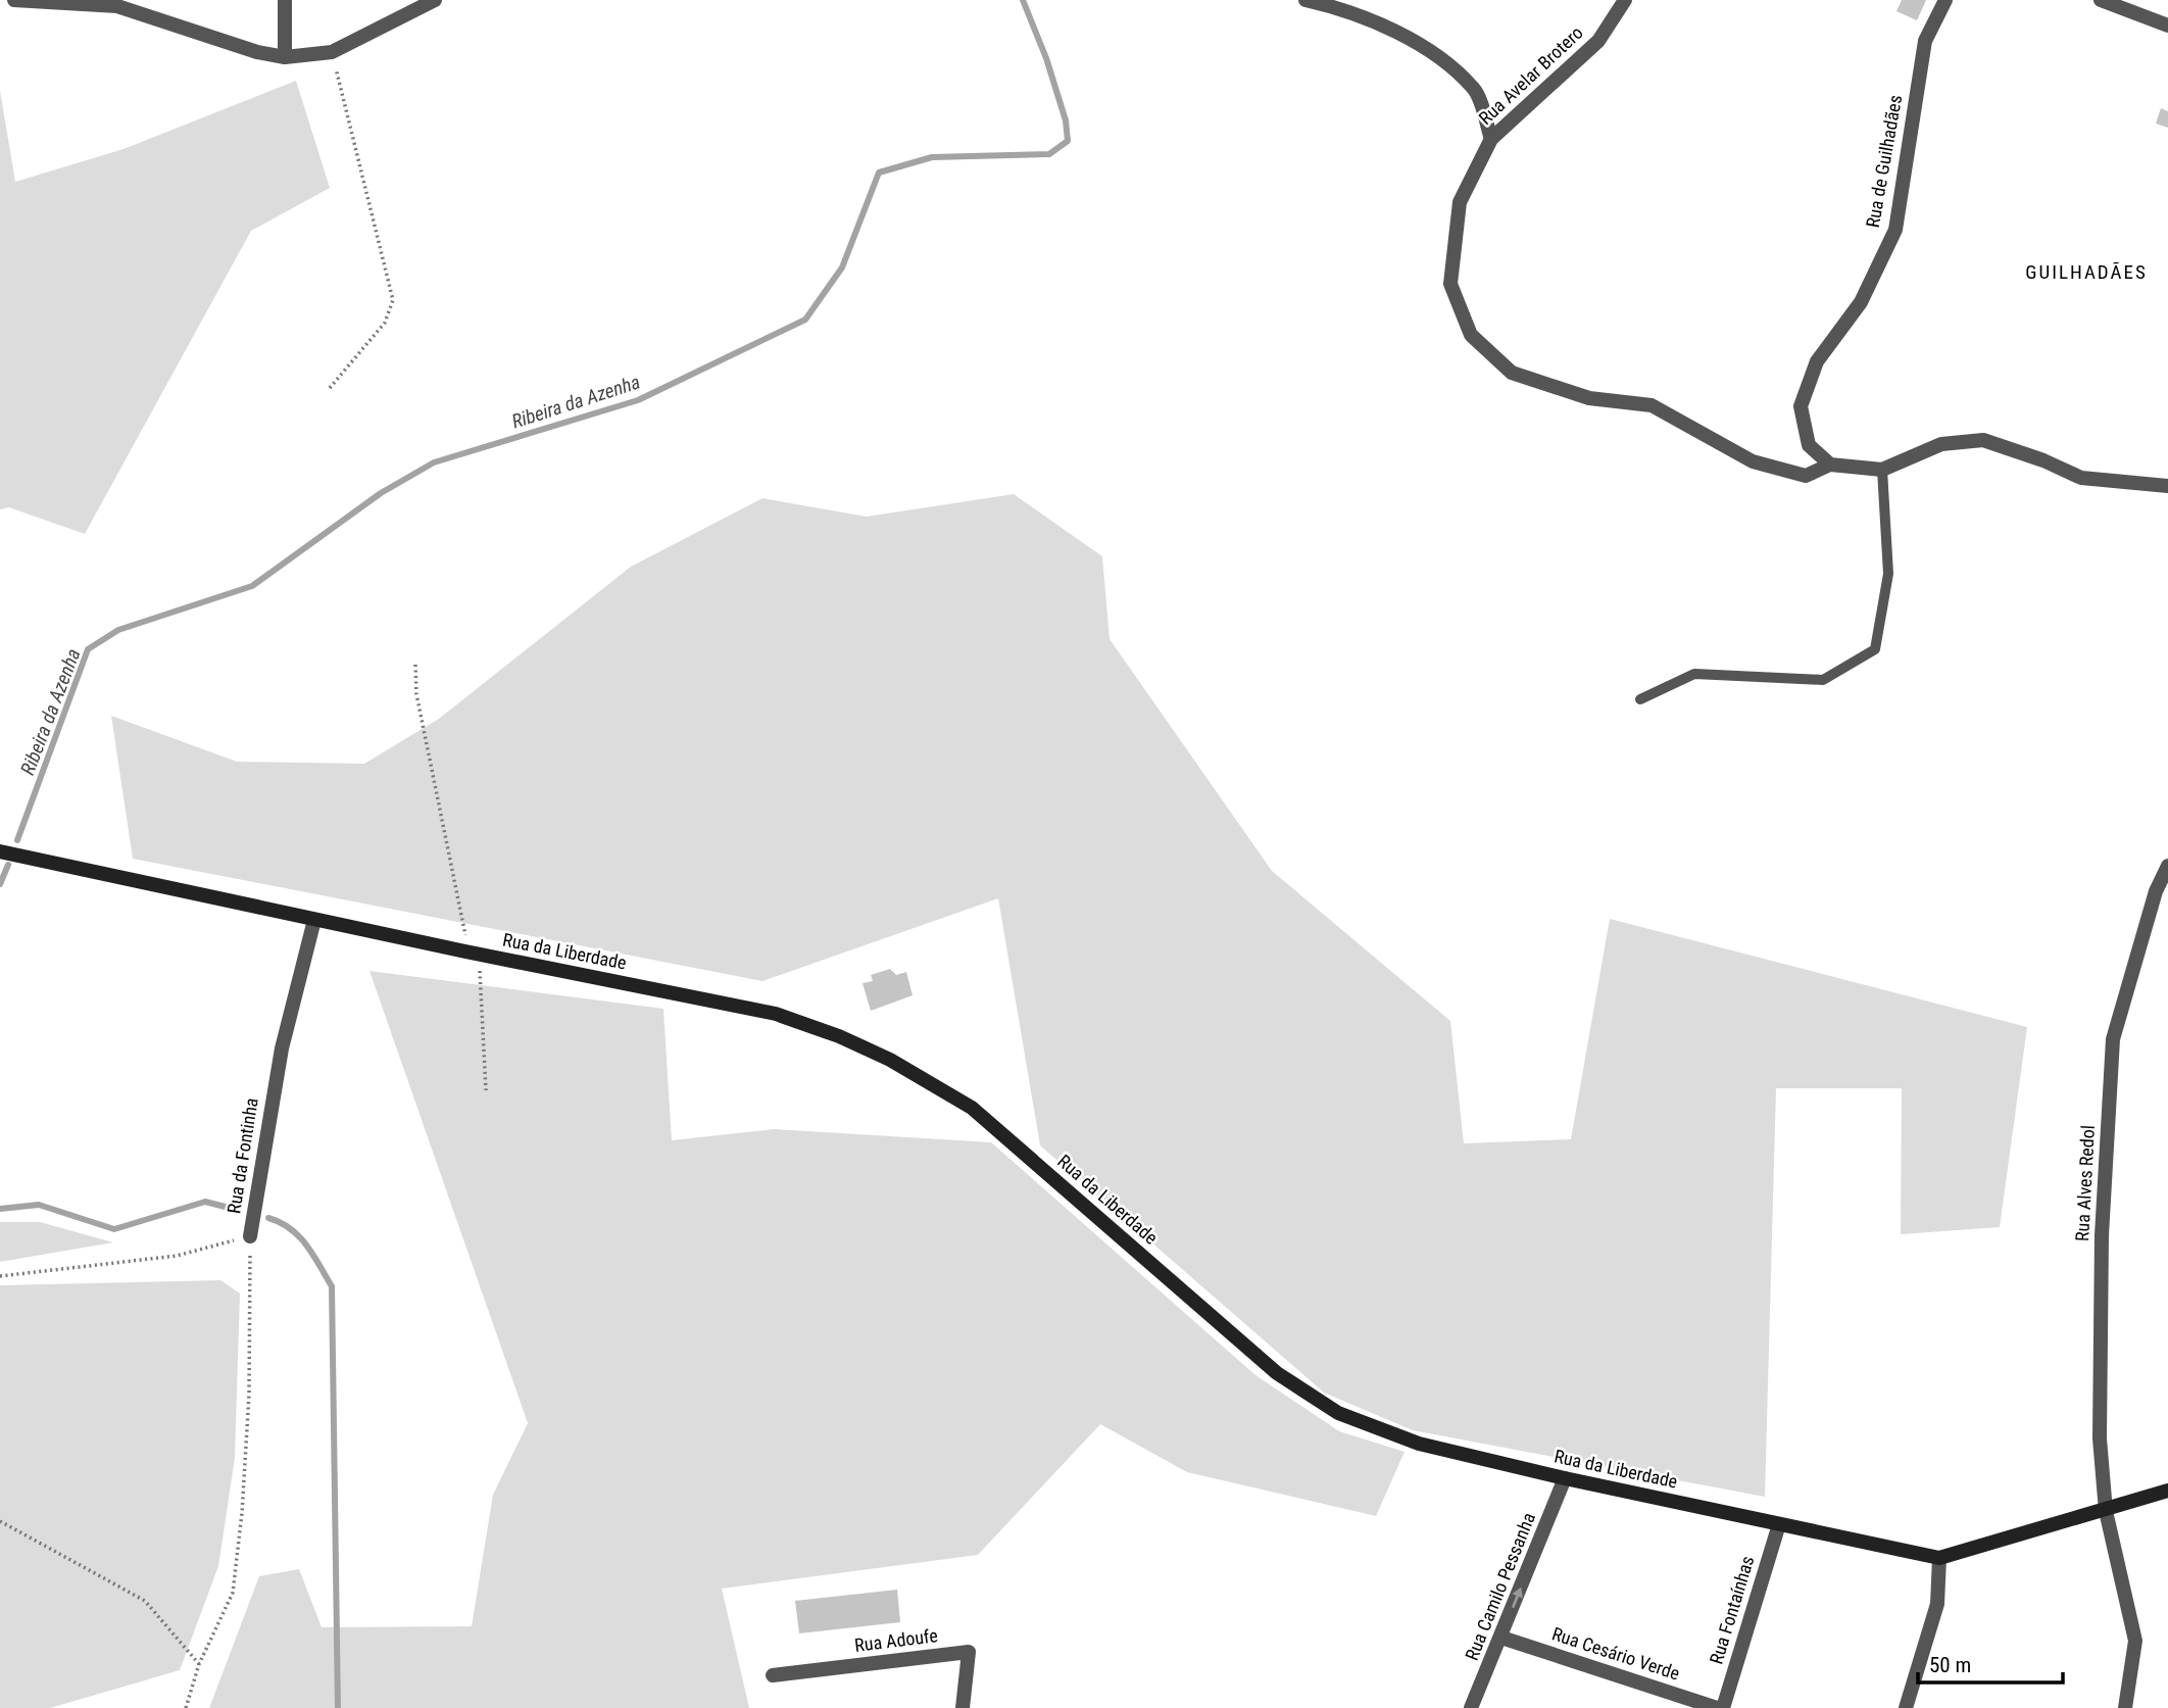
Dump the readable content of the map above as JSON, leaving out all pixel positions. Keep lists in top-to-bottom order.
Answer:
{
  "streets": {
    "street": [
      "Rua Avelar Brotero",
      "Rua de Guilhadães",
      "Rua da Liberdade",
      "Rua da Fontinha",
      "Rua Alves Redol",
      "Rua Camilo Pessanha",
      "Rua Fontaínhas",
      "Rua Adoufe",
      "Rua Cesário Verde"
    ]
  },
  "crossings": [
    ["Rua Avelar Brotero", "Rua de Guilhadães"],
    ["Rua da Liberdade", "Rua da Fontinha"],
    ["Rua da Liberdade", "Rua Alves Redol"],
    ["Rua da Liberdade", "Rua Camilo Pessanha"],
    ["Rua da Liberdade", "Rua Fontaínhas"],
    ["Rua Camilo Pessanha", "Rua Cesário Verde"]
  ],
  "one_way": ["Rua Camilo Pessanha"],
  "districts": ["GUILHADÃES"],
  "water": ["Ribeira da Azenha"],
  "scale_bar": "50 m"
}
